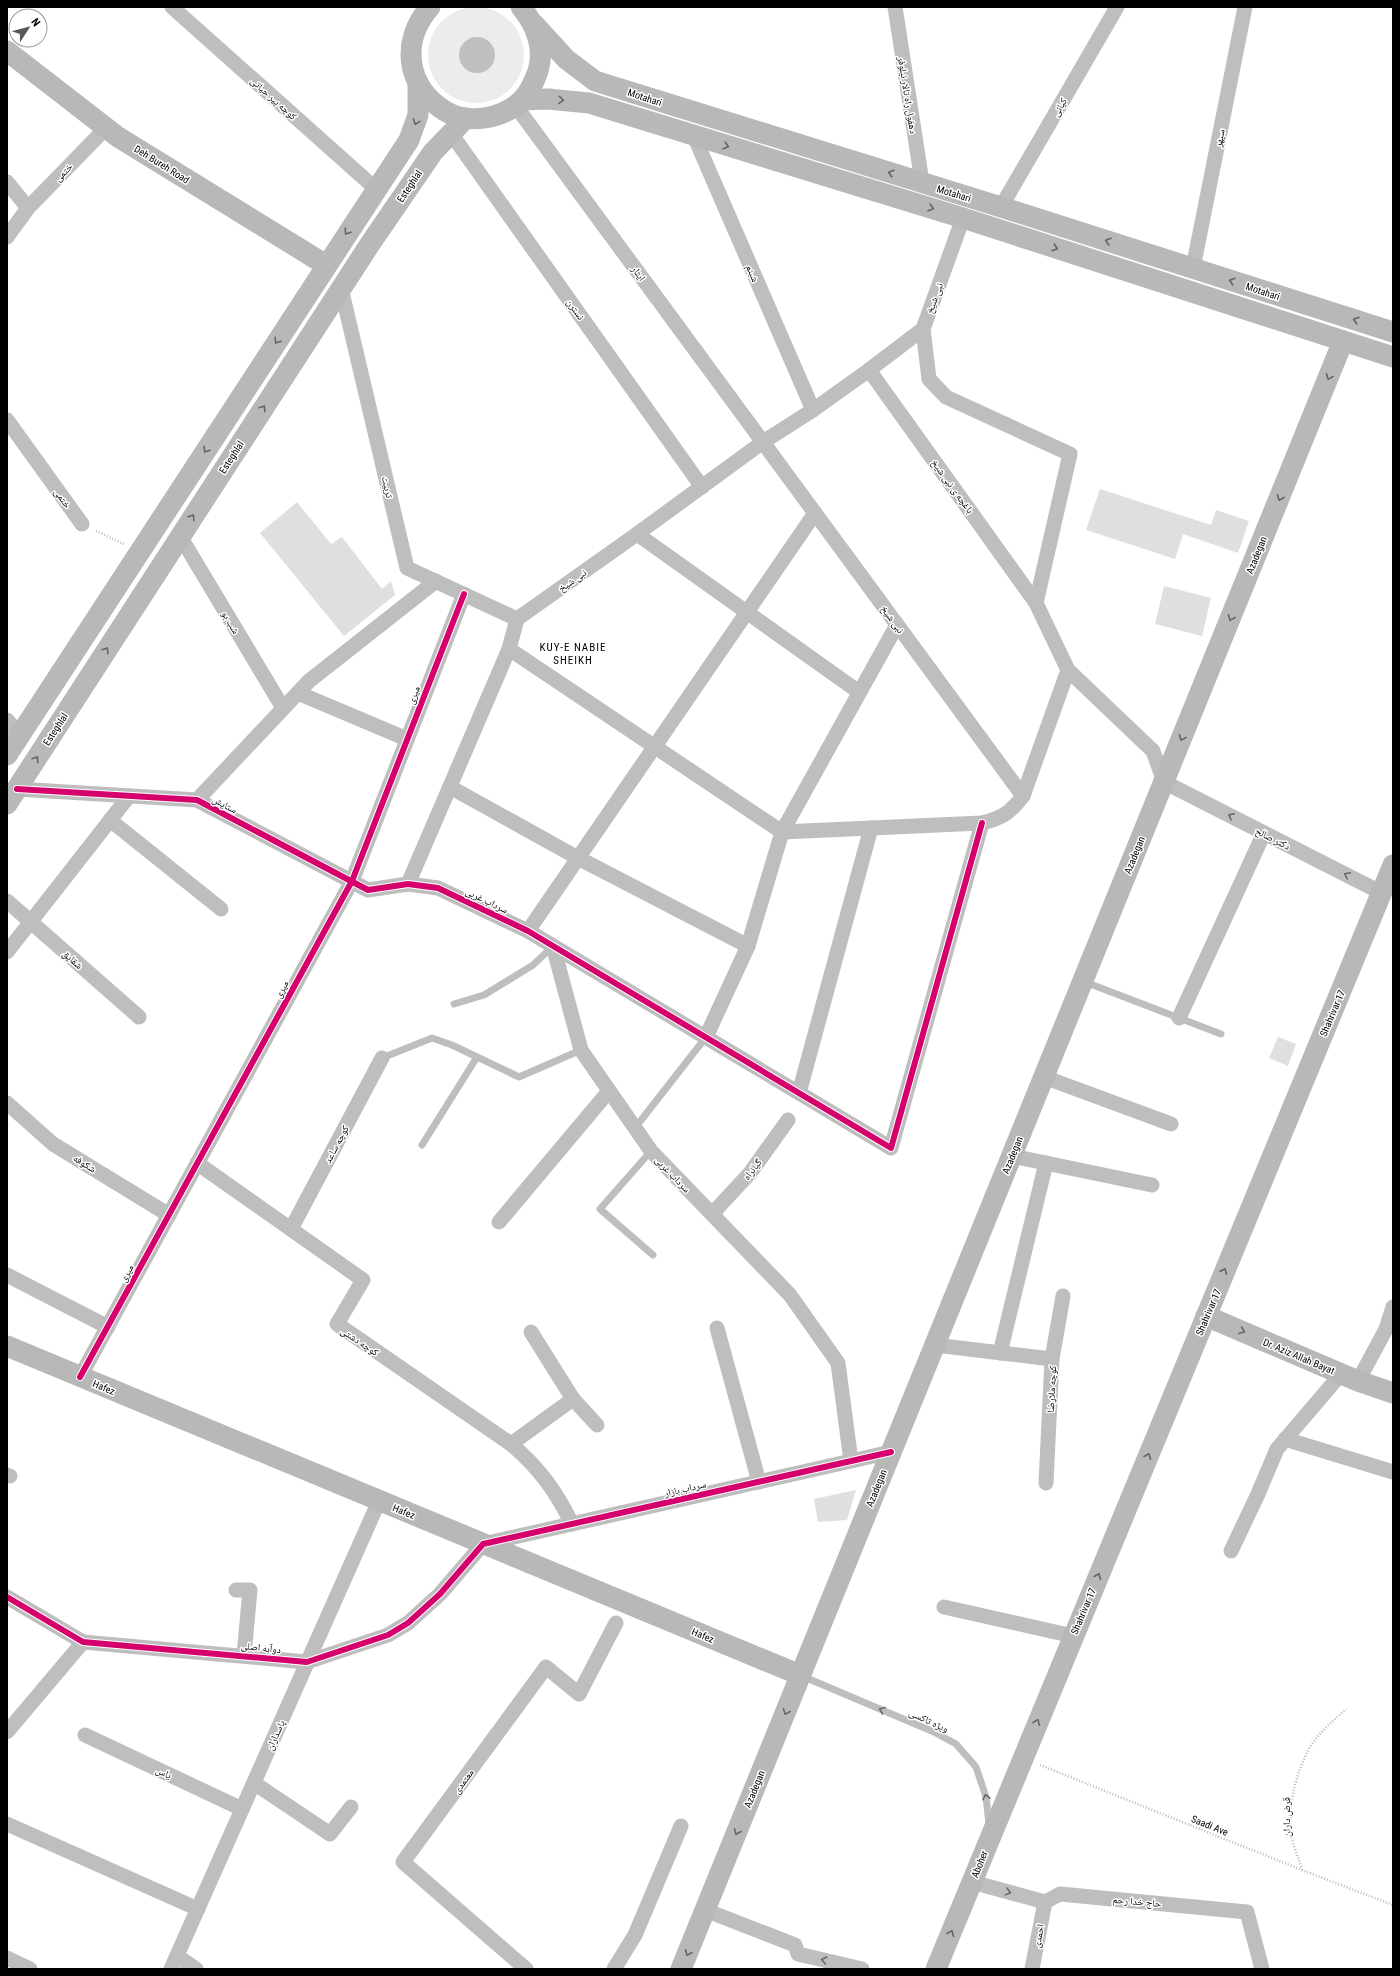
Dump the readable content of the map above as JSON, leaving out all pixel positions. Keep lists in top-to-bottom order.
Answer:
{
  "streets": {
    "main road": [
      "Motahari",
      "Deh Bureh Road",
      "Esteghlal",
      "Azadegan",
      "Shahrivar 17",
      "Dr. Aziz Allah Bayat",
      "Hafez",
      "Aboher"
    ],
    "street": [
      "دهفول راه تالار نیلوفر",
      "کوچه پیر حیاتی",
      "کیانی",
      "سپهر",
      "ختمی",
      "ایثار",
      "شبنم",
      "نبی شیخ",
      "نسترن",
      "باغچه ی نبی شیخ",
      "تربیت",
      "شب بو",
      "میری",
      "ستایش",
      "دکتر صالح",
      "سرداب غربی",
      "شقایق",
      "کوچه ساعد",
      "شکوفه",
      "گیانراه",
      "کوچه دشتی",
      "کوچه ملارضا",
      "سرداب بازار",
      "دوآبه اصلی",
      "پاسداران",
      "یاس",
      "معتمدی",
      "حاج خدا رحم",
      "احمدی"
    ],
    "lane": ["ویژه تاکسی"],
    "path": ["قرض داران", "Saadi Ave"]
  },
  "crossings": [
    ["دهفول راه تالار نیلوفر", "Motahari"],
    ["Motahari", "کیانی"],
    ["Motahari", "سپهر"],
    ["Deh Bureh Road", "ختمی"],
    ["Esteghlal", "نسترن"],
    ["Esteghlal", "تربیت"],
    ["Esteghlal", "شب بو"],
    ["Esteghlal", "ستایش"],
    ["ایثار", "نبی شیخ"],
    ["شبنم", "نبی شیخ"],
    ["نبی شیخ", "نسترن"],
    ["نبی شیخ", "باغچه ی نبی شیخ"],
    ["نبی شیخ", "تربیت"],
    ["تربیت", "میری"],
    ["Azadegan", "دکتر صالح"],
    ["Azadegan", "Hafez"],
    ["Azadegan", "سرداب بازار"],
    ["Azadegan", "ویژه تاکسی"],
    ["میری", "ستایش"],
    ["میری", "شکوفه"],
    ["میری", "کوچه دشتی"],
    ["میری", "Hafez"],
    ["ستایش", "سرداب غربی"],
    ["دکتر صالح", "Shahrivar 17"],
    ["سرداب غربی", "گیانراه"],
    ["سرداب غربی", "سرداب بازار"],
    ["Shahrivar 17", "Dr. Aziz Allah Bayat"],
    ["Shahrivar 17", "Saadi Ave"],
    ["Shahrivar 17", "Aboher"],
    ["کوچه ساعد", "کوچه دشتی"],
    ["کوچه دشتی", "سرداب بازار"],
    ["Hafez", "سرداب بازار"],
    ["Hafez", "دوآبه اصلی"],
    ["Hafez", "ویژه تاکسی"],
    ["Hafez", "پاسداران"],
    ["سرداب بازار", "دوآبه اصلی"],
    ["دوآبه اصلی", "پاسداران"],
    ["ویژه تاکسی", "Aboher"],
    ["پاسداران", "یاس"],
    ["قرض داران", "Saadi Ave"],
    ["Saadi Ave", "Aboher"],
    ["حاج خدا رحم", "احمدی"]
  ],
  "one_way": [
    "Azadegan",
    "دکتر صالح",
    "Shahrivar 17",
    "Dr. Aziz Allah Bayat",
    "ویژه تاکسی",
    "Aboher"
  ],
  "districts": ["KUY-E NABIE SHEIKH"],
  "north": "top right"
}
